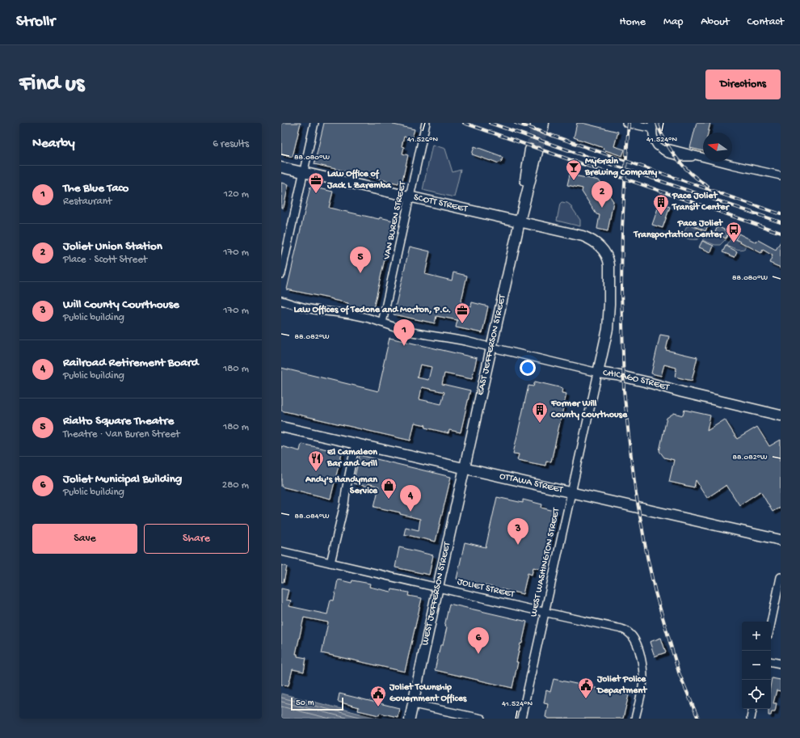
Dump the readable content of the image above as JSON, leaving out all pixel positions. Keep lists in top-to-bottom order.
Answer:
{
  "streets": {
    "main road": [
      "SCOTT STREET",
      "EAST JEFFERSON STREET",
      "CHICAGO STREET",
      "OTTAWA STREET",
      "WEST JEFFERSON STREET"
    ],
    "street": ["VAN BUREN STREET", "WEST WASHINGTON STREET", "JOLIET STREET"]
  },
  "crossings": [
    ["SCOTT STREET", "VAN BUREN STREET"],
    ["SCOTT STREET", "EAST JEFFERSON STREET"],
    ["SCOTT STREET", "CHICAGO STREET"],
    ["SCOTT STREET", "WEST WASHINGTON STREET"],
    ["EAST JEFFERSON STREET", "OTTAWA STREET"],
    ["EAST JEFFERSON STREET", "WEST JEFFERSON STREET"],
    ["CHICAGO STREET", "WEST WASHINGTON STREET"],
    ["OTTAWA STREET", "WEST WASHINGTON STREET"],
    ["OTTAWA STREET", "WEST JEFFERSON STREET"],
    ["WEST WASHINGTON STREET", "JOLIET STREET"],
    ["JOLIET STREET", "WEST JEFFERSON STREET"]
  ],
  "places": {
    "bar": ["MyGrain Brewing Company"],
    "office": ["Law Office of Jack L Zaremba", "Law Offices of Tedone and Morton, P.C."],
    "building": ["Pace Joliet Transit Center", "Former Will County Courthouse"],
    "bus stop": ["Pace Joliet Transportation Center"],
    "restaurant": ["El Camaleon Bar and Grill"],
    "shop": ["Andy's Handyman Service"],
    "public building": ["Joliet Police Department", "Joliet Township Government Offices"]
  },
  "scale_bar": "50 m",
  "north": "left",
  "page": {
    "header": "Strollr",
    "nav": [
      "Home",
      "Map",
      "About",
      "Contact"
    ],
    "buttons": [
      "Directions",
      ["Save", "Share"]
    ],
    "title": "Find us",
    "heading": ["Nearby", "6 results"],
    "list": [
      {
        "mark": "1",
        "name": "The Blue Taco",
        "note": "Restaurant",
        "value": "120 m"
      },
      {
        "mark": "2",
        "name": "Joliet Union Station",
        "note": "Place · Scott Street",
        "value": "170 m"
      },
      {
        "mark": "3",
        "name": "Will County Courthouse",
        "note": "Public building",
        "value": "170 m"
      },
      {
        "mark": "4",
        "name": "Railroad Retirement Board",
        "note": "Public building",
        "value": "180 m"
      },
      {
        "mark": "5",
        "name": "Rialto Square Theatre",
        "note": "Theatre · Van Buren Street",
        "value": "180 m"
      },
      {
        "mark": "6",
        "name": "Joliet Municipal Building",
        "note": "Public building",
        "value": "280 m"
      }
    ],
    "pins": [
      "2",
      "5",
      "1",
      "4",
      "3",
      "6"
    ],
    "map_buttons": ["+", "−"],
    "scale": "50 m"
  },
  "coordinates": [
    "41.526°N",
    "41.524°N",
    "88.080°W",
    "88.082°W",
    "88.084°W"
  ]
}
